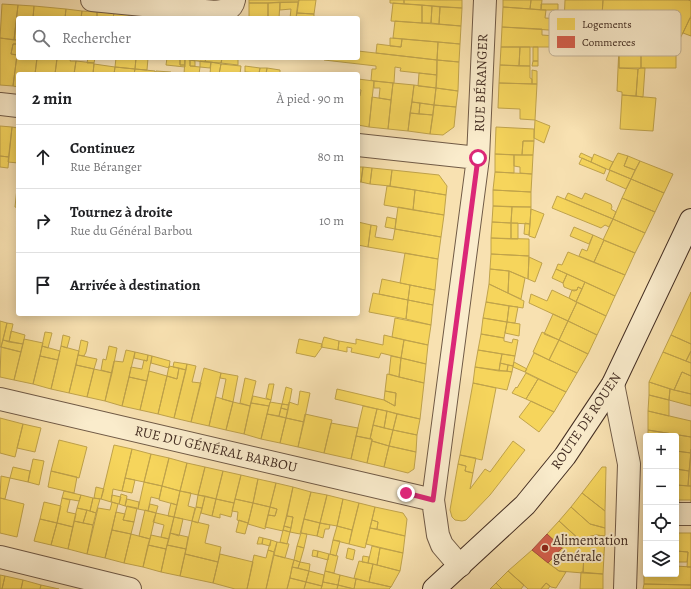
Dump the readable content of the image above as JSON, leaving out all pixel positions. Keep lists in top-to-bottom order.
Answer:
{
  "streets": {
    "street": ["RUE BÉRANGER", "ROUTE DE ROUEN", "RUE DU GÉNÉRAL BARBOU"]
  },
  "crossings": [
    ["RUE BÉRANGER", "ROUTE DE ROUEN"],
    ["RUE BÉRANGER", "RUE DU GÉNÉRAL BARBOU"]
  ],
  "places": ["Alimentation générale"],
  "legend": ["Logements", "Commerces"],
  "page": {
    "search": "Rechercher",
    "heading": ["2 min", "À pied · 90 m"],
    "list": [
      ["Continuez", "Rue Béranger", "80 m"],
      ["Tournez à droite", "Rue du Général Barbou", "10 m"],
      "Arrivée à destination"
    ],
    "map_buttons": ["+", "−"]
  }
}
